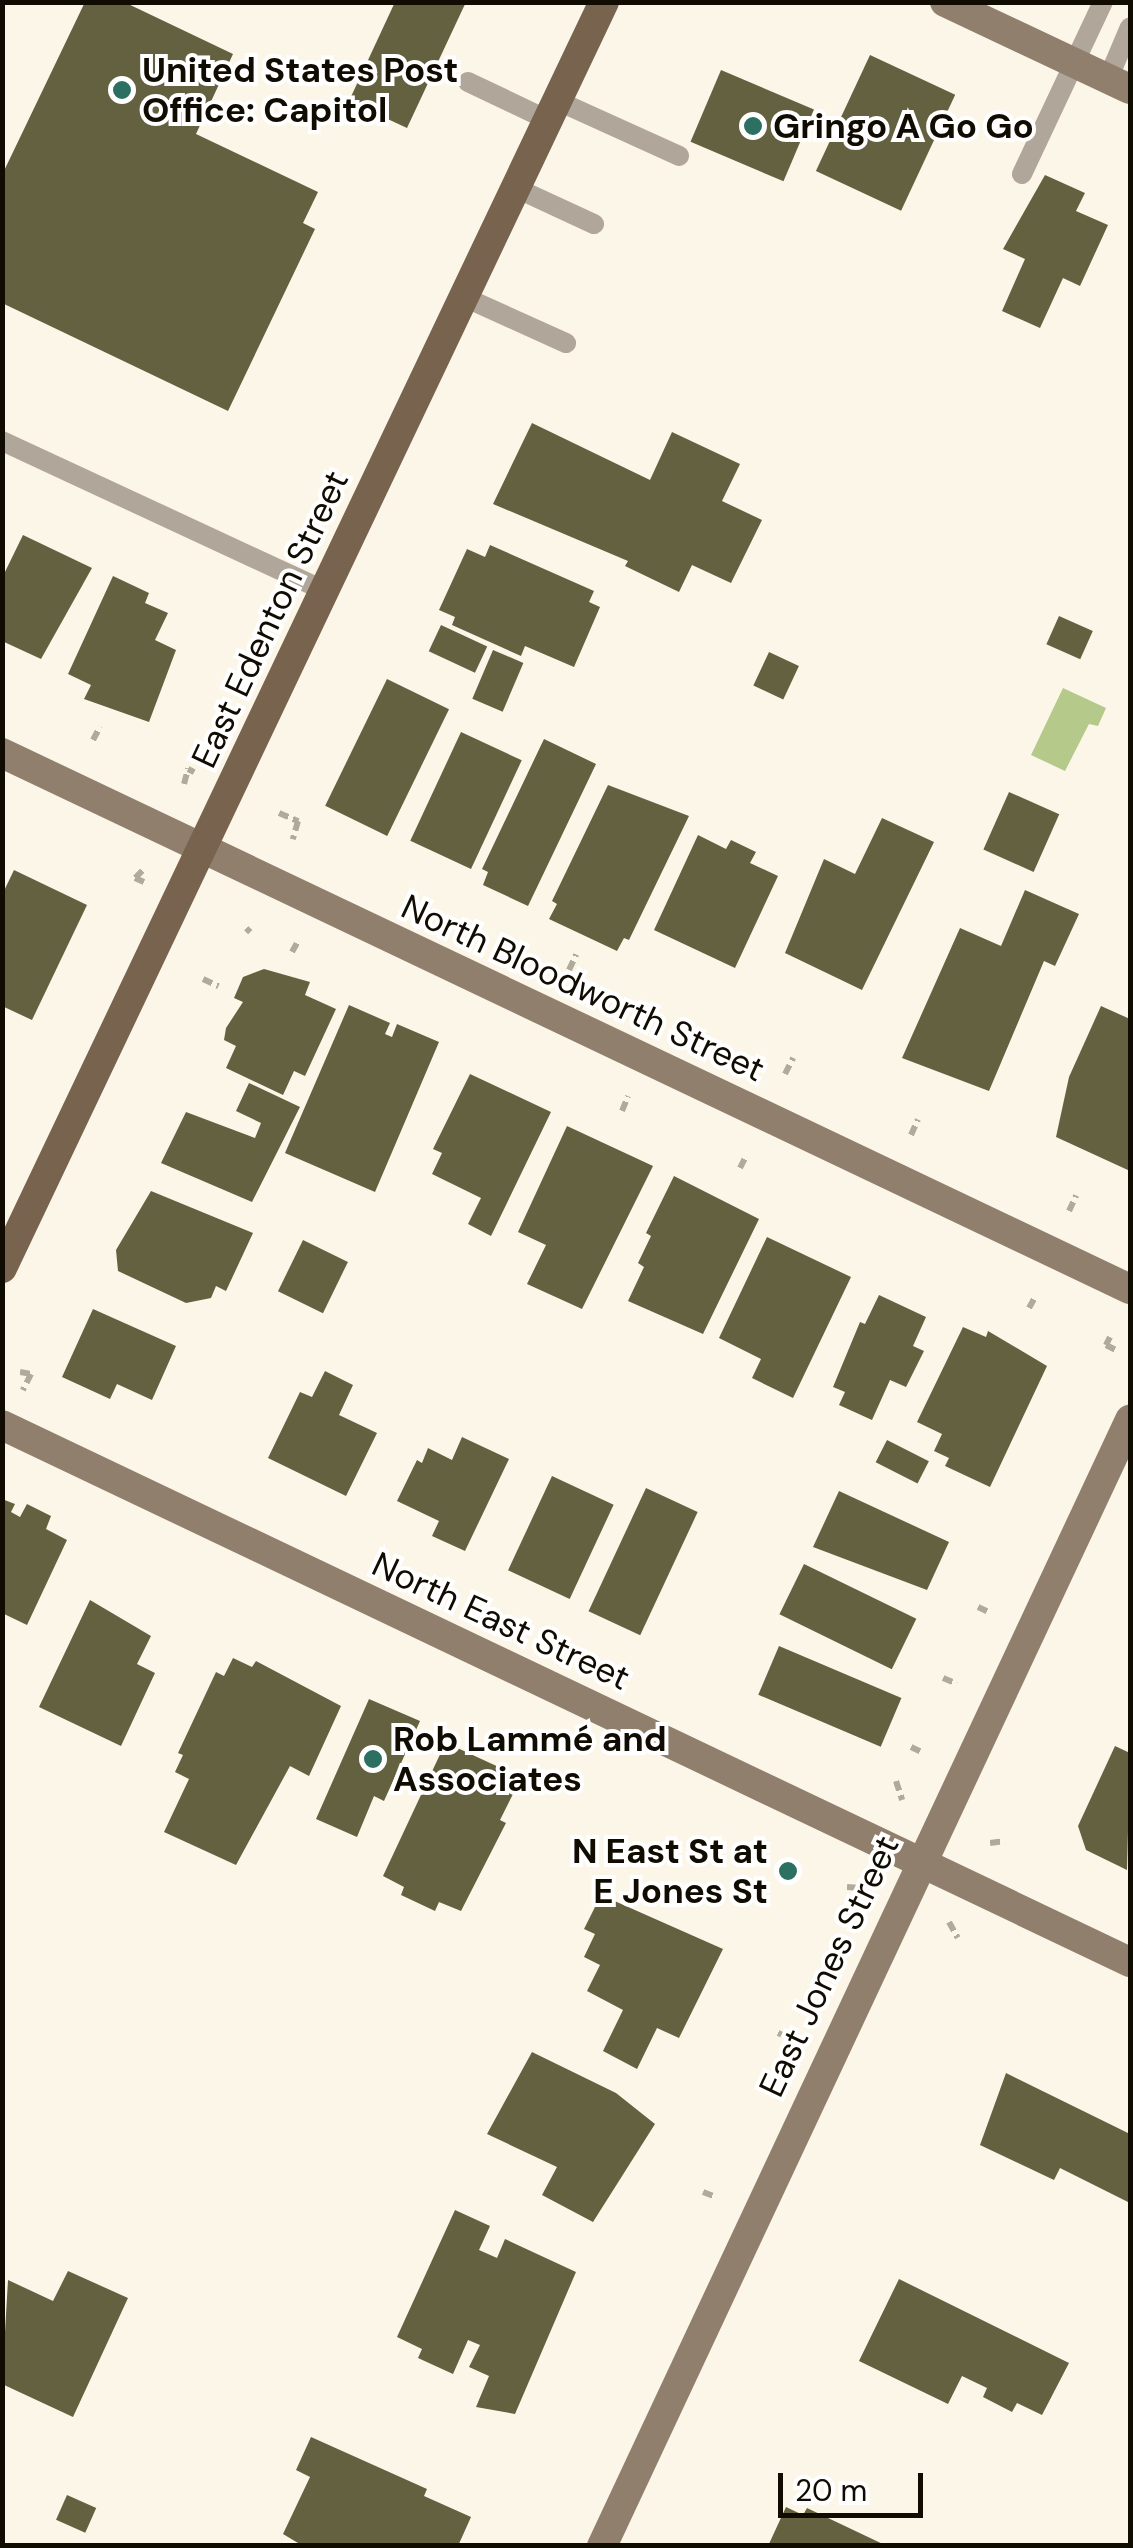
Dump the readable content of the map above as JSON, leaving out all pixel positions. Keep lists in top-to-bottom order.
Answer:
{
  "streets": {
    "main road": ["East Edenton Street"],
    "street": ["North Bloodworth Street", "North East Street", "East Jones Street"]
  },
  "crossings": [
    ["East Edenton Street", "North Bloodworth Street"],
    ["North East Street", "East Jones Street"]
  ],
  "places": [
    "United States Post Office: Capitol",
    "Gringo A Go Go",
    "Rob Lammé and Associates",
    "N East St at E Jones St"
  ],
  "scale_bar": "20 m"
}
